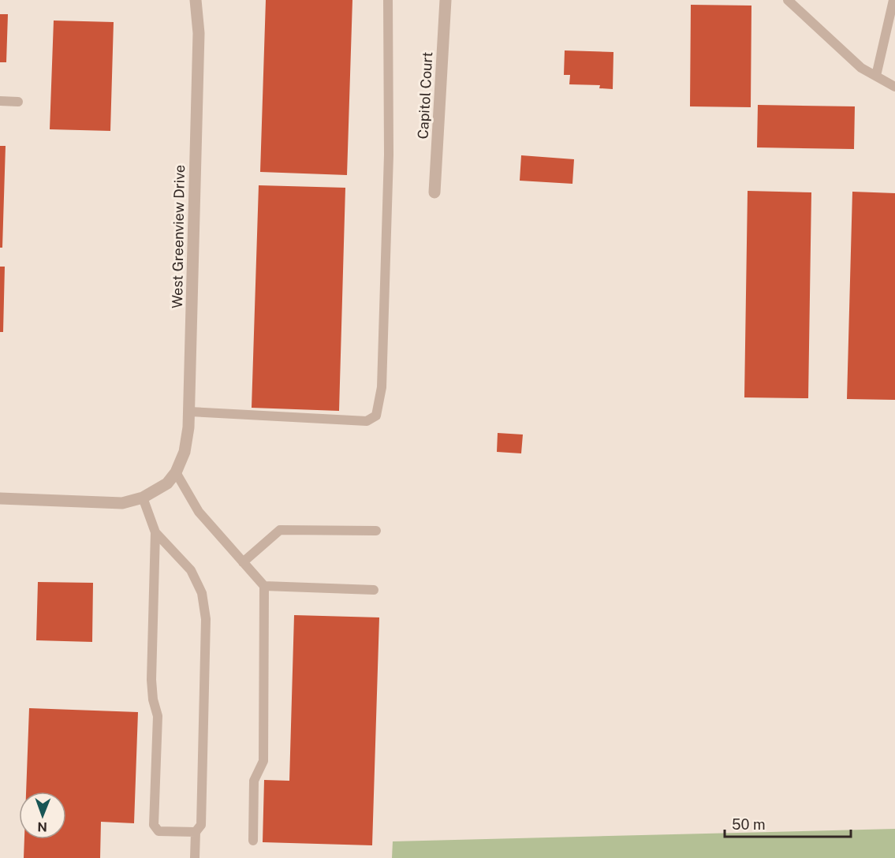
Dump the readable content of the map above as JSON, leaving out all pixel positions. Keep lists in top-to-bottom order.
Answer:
{
  "streets": {
    "street": ["Capitol Court", "West Greenview Drive"]
  },
  "scale_bar": "50 m",
  "north": "bottom"
}
